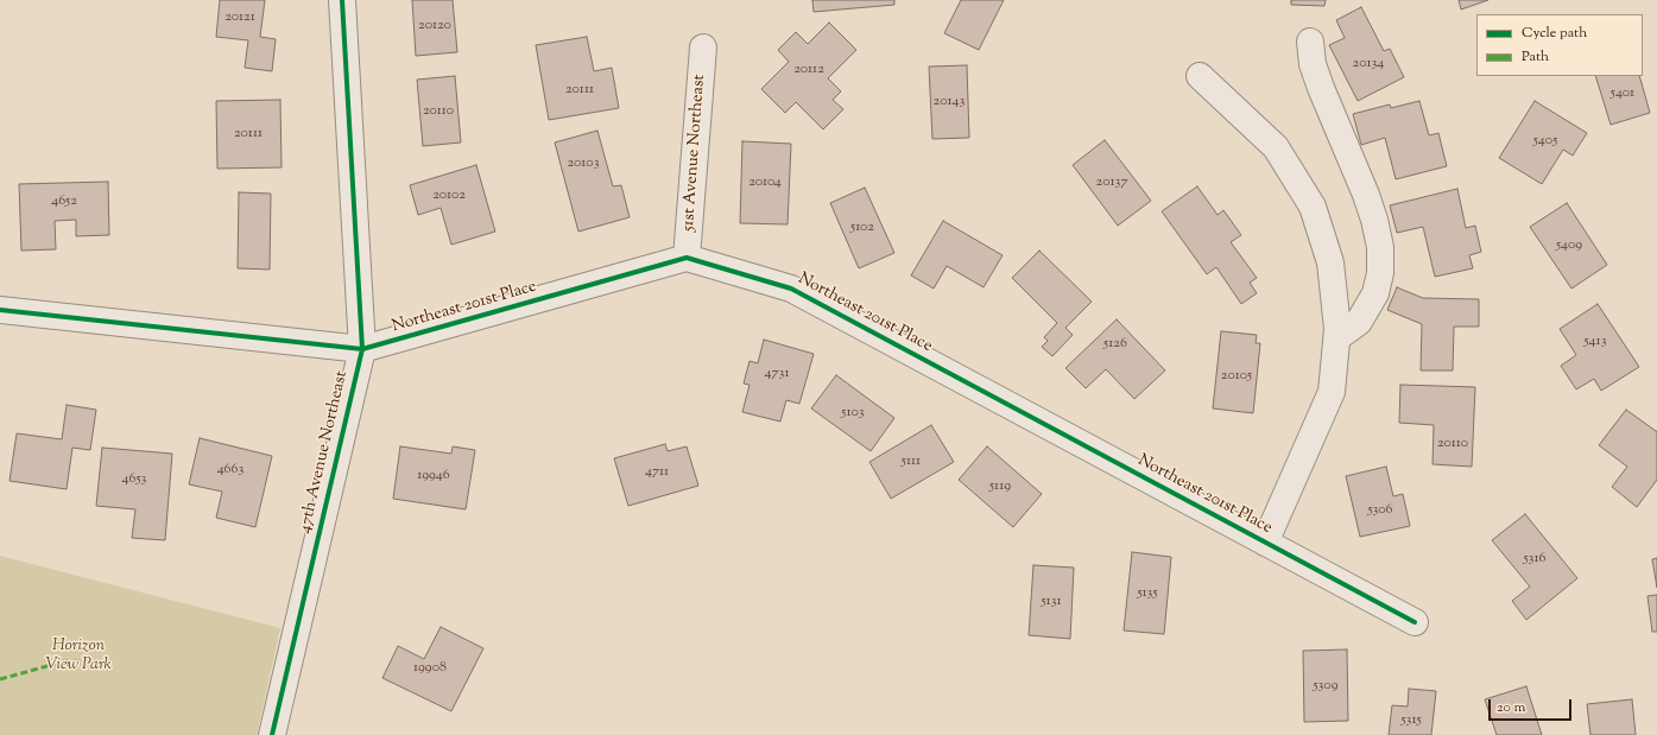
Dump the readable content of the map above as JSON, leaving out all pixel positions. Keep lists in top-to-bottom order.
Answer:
{
  "streets": {
    "street": ["51st Avenue Northeast", "Northeast 201st Place", "47th Avenue Northeast"]
  },
  "crossings": [
    ["51st Avenue Northeast", "Northeast 201st Place"],
    ["Northeast 201st Place", "47th Avenue Northeast"]
  ],
  "parks": ["Horizon View Park"],
  "house_numbers": [
    "20121",
    "20120",
    "20134",
    "20112",
    "20111",
    "5401",
    "20143",
    "20110",
    "20111",
    "5405",
    "20103",
    "20104",
    "20137",
    "20102",
    "4652",
    "5102",
    "5409",
    "5413",
    "5126",
    "4731",
    "20105",
    "5103",
    "20110",
    "5111",
    "4663",
    "4711",
    "19946",
    "4653",
    "5119",
    "5306",
    "5316",
    "5135",
    "5131",
    "19908",
    "5309",
    "5315"
  ],
  "legend": ["Cycle path", "Path"],
  "scale_bar": "20 m"
}
